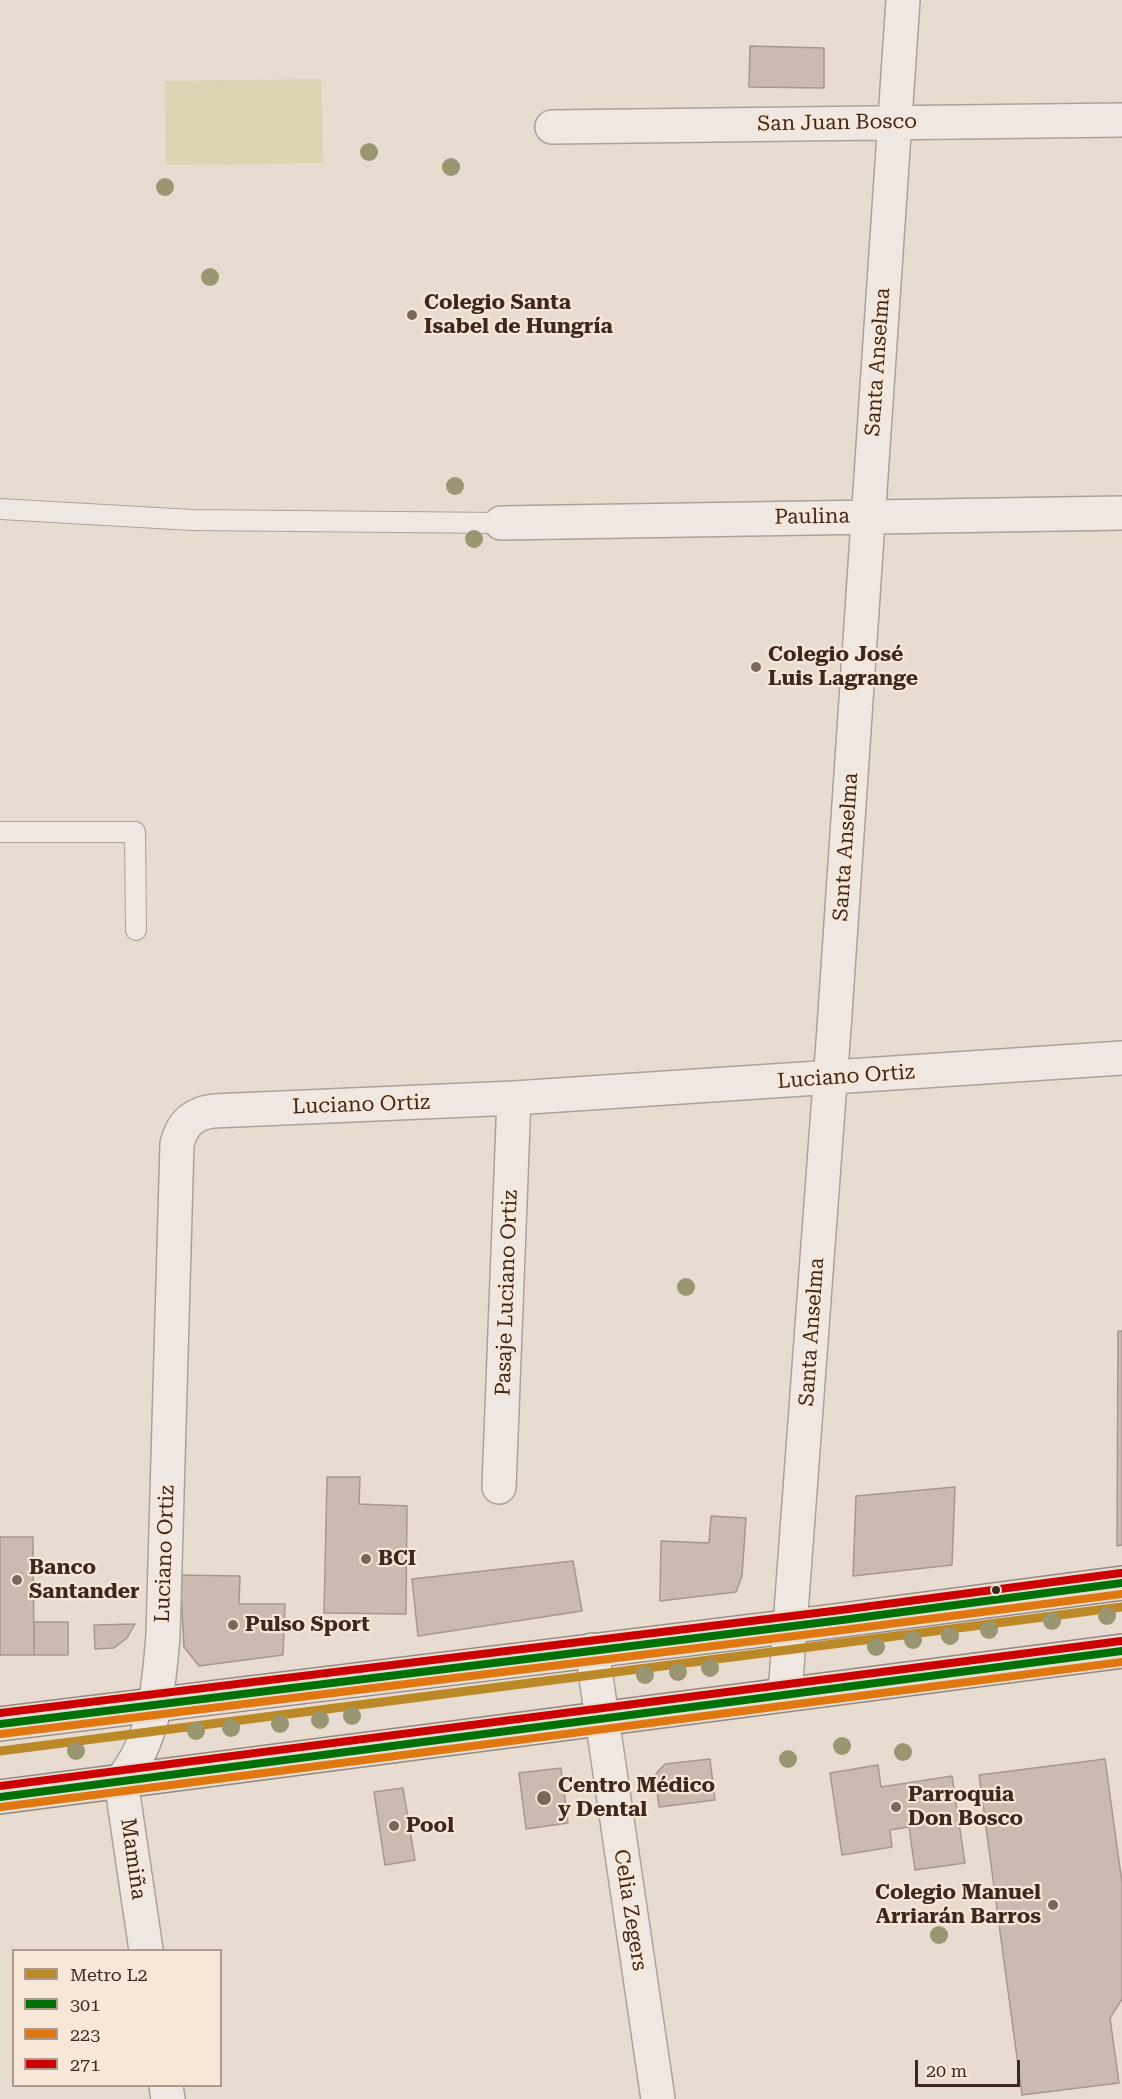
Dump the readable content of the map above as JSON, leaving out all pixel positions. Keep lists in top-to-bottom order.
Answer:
{
  "streets": {
    "street": [
      "San Juan Bosco",
      "Santa Anselma",
      "Paulina",
      "Luciano Ortiz",
      "Pasaje Luciano Ortiz",
      "Mamiña",
      "Celia Zegers"
    ]
  },
  "crossings": [
    ["San Juan Bosco", "Santa Anselma"],
    ["Santa Anselma", "Paulina"],
    ["Santa Anselma", "Luciano Ortiz"],
    ["Luciano Ortiz", "Pasaje Luciano Ortiz"]
  ],
  "places": [
    "Colegio Santa Isabel de Hungría",
    "Colegio José Luis Lagrange",
    "BCI",
    "Banco Santander",
    "Pulso Sport",
    "Centro Médico y Dental",
    "Parroquia Don Bosco",
    "Pool",
    "Colegio Manuel Arriarán Barros"
  ],
  "lines": [
    "transit line 271",
    "transit line 301",
    "transit line 223",
    "metro line L2"
  ],
  "legend": [
    "Metro L2",
    "301",
    "223",
    "271"
  ],
  "scale_bar": "20 m"
}
